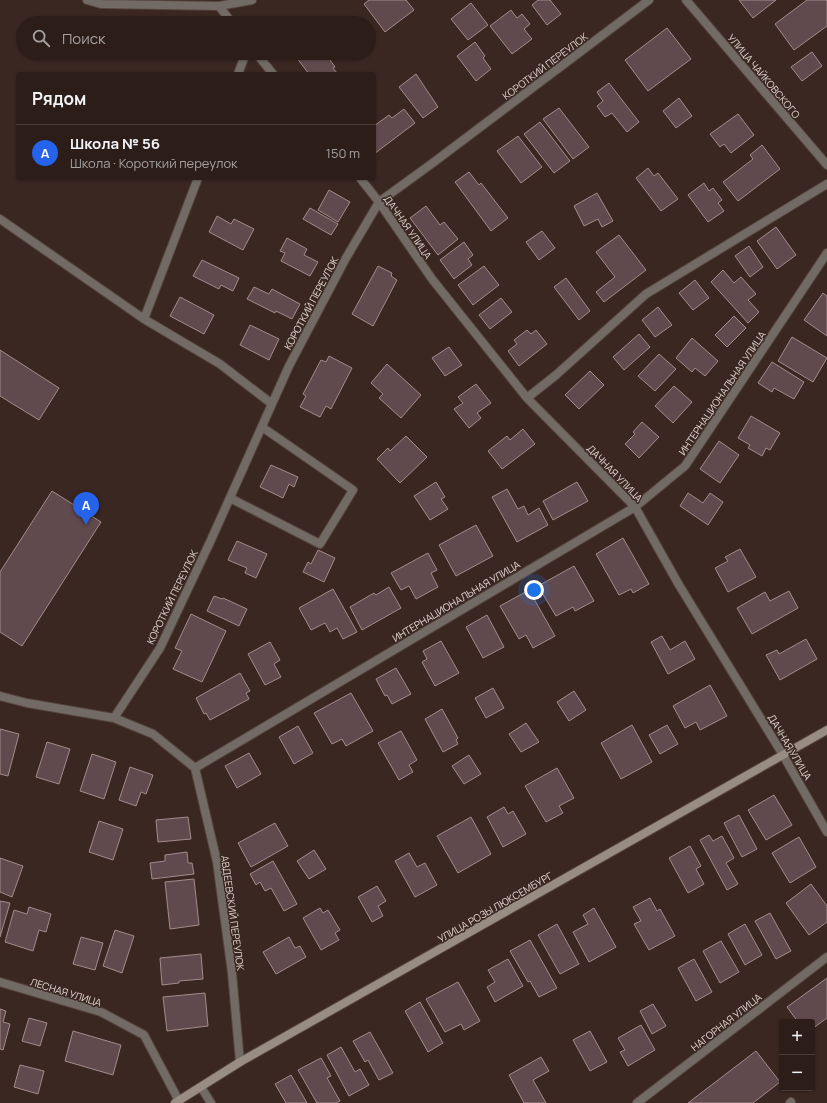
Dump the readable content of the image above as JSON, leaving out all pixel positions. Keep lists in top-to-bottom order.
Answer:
{
  "streets": {
    "street": [
      "КОРОТКИЙ ПЕРЕУЛОК",
      "УЛИЦА ЧАЙКОВСКОГО",
      "ДАЧНАЯ УЛИЦА",
      "ИНТЕРНАЦИОНАЛЬНАЯ УЛИЦА",
      "УЛИЦА РОЗЫ ЛЮКСЕМБУРГ",
      "АВДЕЕВСКИЙ ПЕРЕУЛОК",
      "ЛЕСНАЯ УЛИЦА",
      "НАГОРНАЯ УЛИЦА"
    ]
  },
  "crossings": [
    ["КОРОТКИЙ ПЕРЕУЛОК", "ДАЧНАЯ УЛИЦА"],
    ["ДАЧНАЯ УЛИЦА", "ИНТЕРНАЦИОНАЛЬНАЯ УЛИЦА"],
    ["ДАЧНАЯ УЛИЦА", "УЛИЦА РОЗЫ ЛЮКСЕМБУРГ"],
    ["ИНТЕРНАЦИОНАЛЬНАЯ УЛИЦА", "АВДЕЕВСКИЙ ПЕРЕУЛОК"],
    ["УЛИЦА РОЗЫ ЛЮКСЕМБУРГ", "АВДЕЕВСКИЙ ПЕРЕУЛОК"],
    ["УЛИЦА РОЗЫ ЛЮКСЕМБУРГ", "ЛЕСНАЯ УЛИЦА"]
  ],
  "page": {
    "search": "Поиск",
    "heading": "Рядом",
    "list": [
      {
        "mark": "A",
        "name": "Школа № 56",
        "note": "Школа · Короткий переулок",
        "value": "150 m"
      }
    ],
    "pins": "A",
    "map_buttons": ["+", "−"]
  }
}
